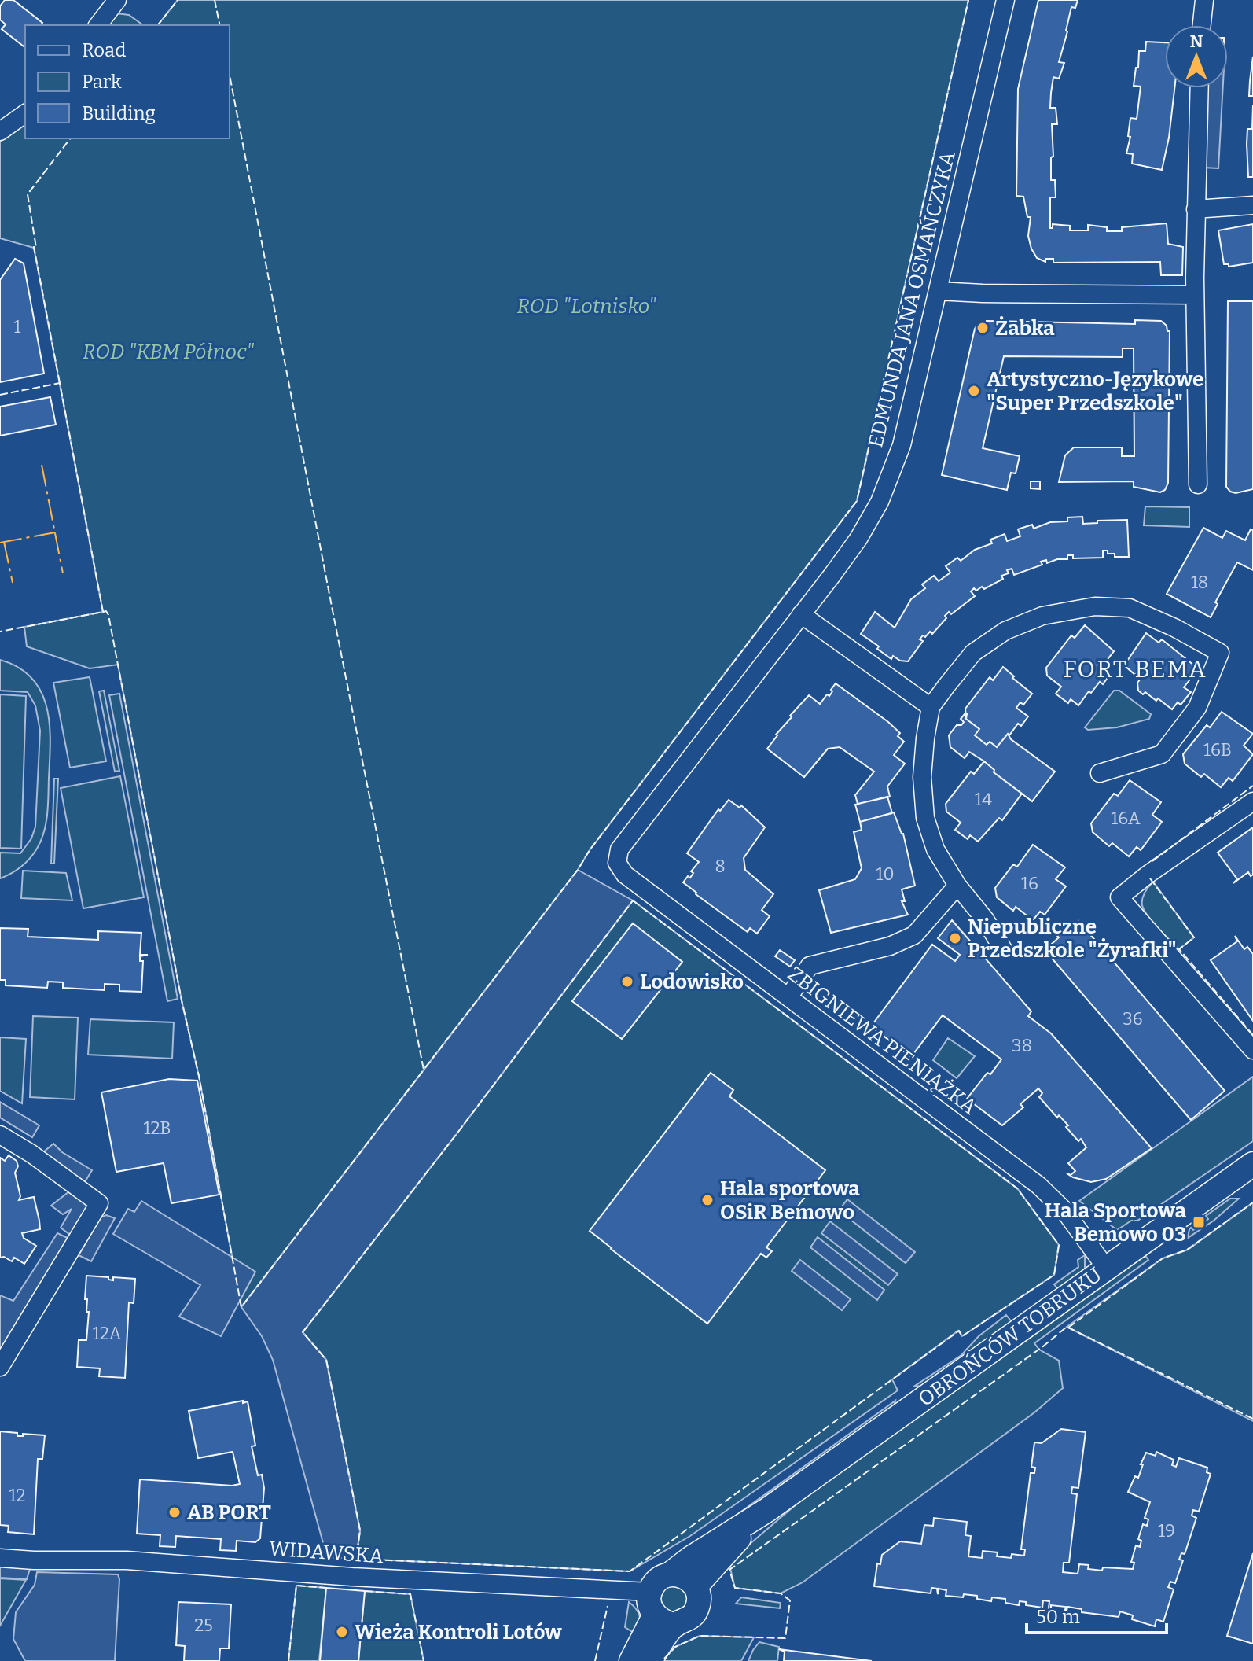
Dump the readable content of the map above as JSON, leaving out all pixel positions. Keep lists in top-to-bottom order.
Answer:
{
  "streets": {
    "street": [
      "EDMUNDA JANA OSMAŃCZYKA",
      "ZBIGNIEWA PIENIĄŻKA",
      "OBROŃCÓW TOBRUKU",
      "WIDAWSKA"
    ]
  },
  "crossings": [
    ["EDMUNDA JANA OSMAŃCZYKA", "ZBIGNIEWA PIENIĄŻKA"],
    ["ZBIGNIEWA PIENIĄŻKA", "OBROŃCÓW TOBRUKU"],
    ["OBROŃCÓW TOBRUKU", "WIDAWSKA"]
  ],
  "districts": ["FORT BEMA"],
  "parks": ["ROD \"Lotnisko\"", "ROD \"KBM Północ\""],
  "places": {
    "other": [
      "Żabka",
      "Artystyczno-Językowe \"Super Przedszkole\"",
      "Niepubliczne Przedszkole \"Żyrafki\"",
      "Lodowisko",
      "Hala sportowa OSiR Bemowo",
      "AB PORT",
      "Wieża Kontroli Lotów"
    ],
    "transit": ["Hala Sportowa Bemowo 03"]
  },
  "house_numbers": [
    "1",
    "18",
    "16B",
    "14",
    "16A",
    "8",
    "10",
    "16",
    "36",
    "38",
    "12B",
    "12A",
    "12",
    "19",
    "25"
  ],
  "legend": ["Road", "Park", "Building"],
  "scale_bar": "50 m",
  "north": "top"
}
